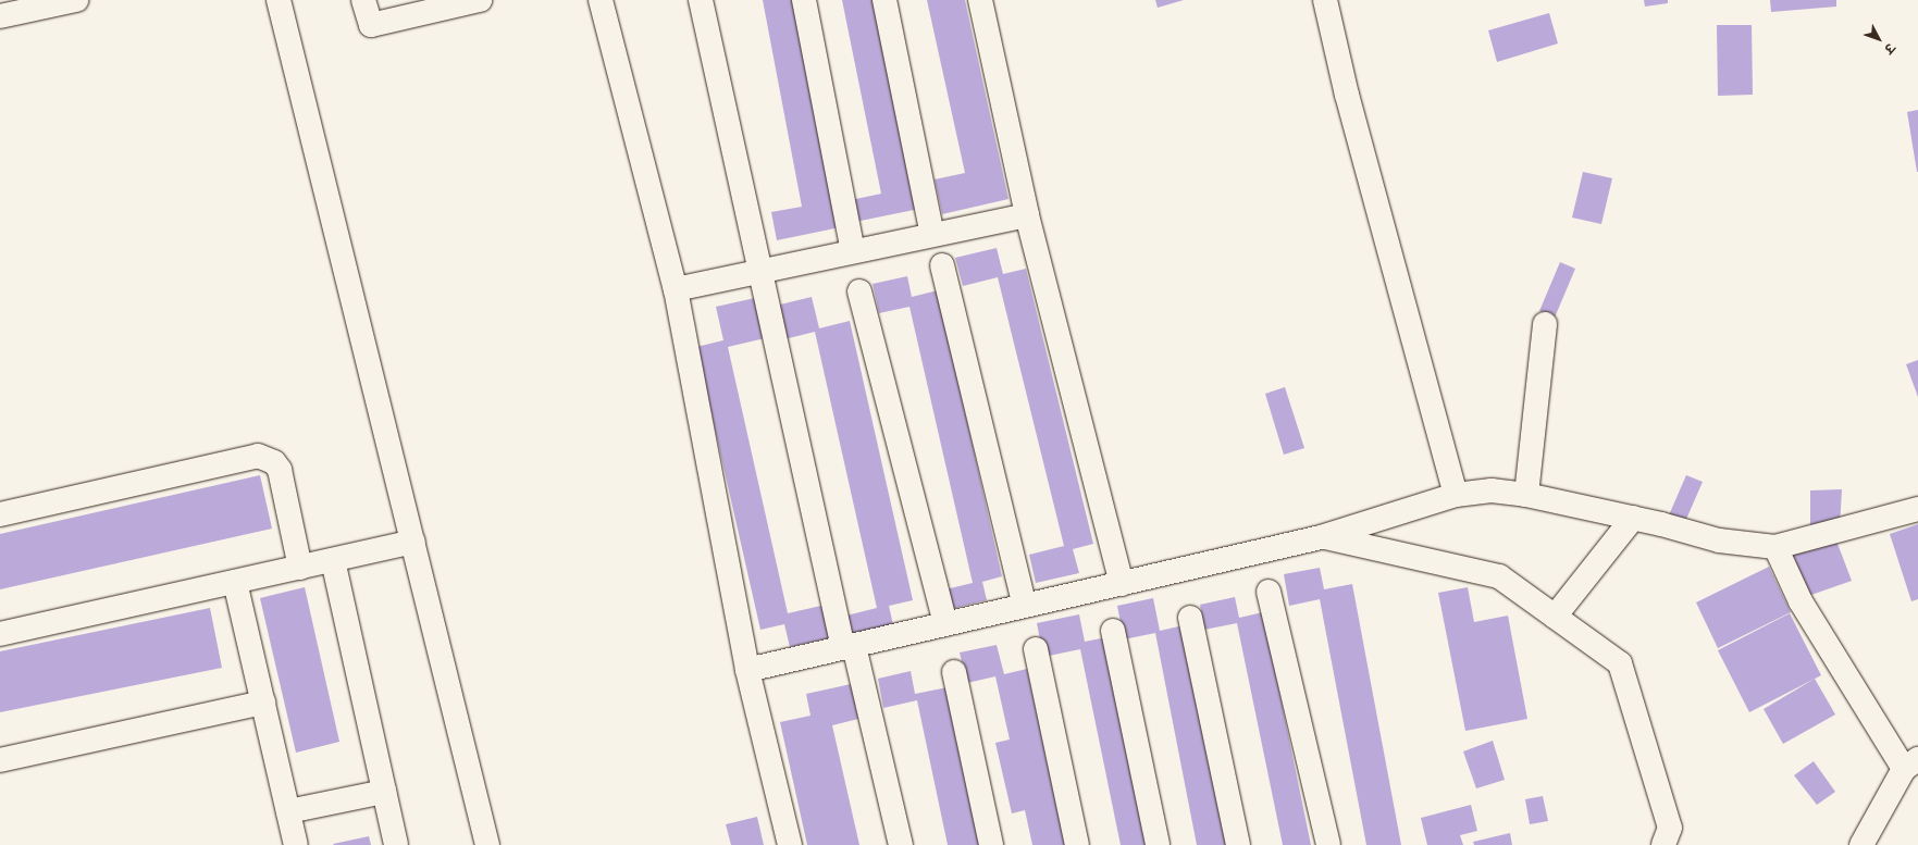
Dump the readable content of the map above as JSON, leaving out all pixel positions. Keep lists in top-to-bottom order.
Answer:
{
  "north": "bottom right"
}
